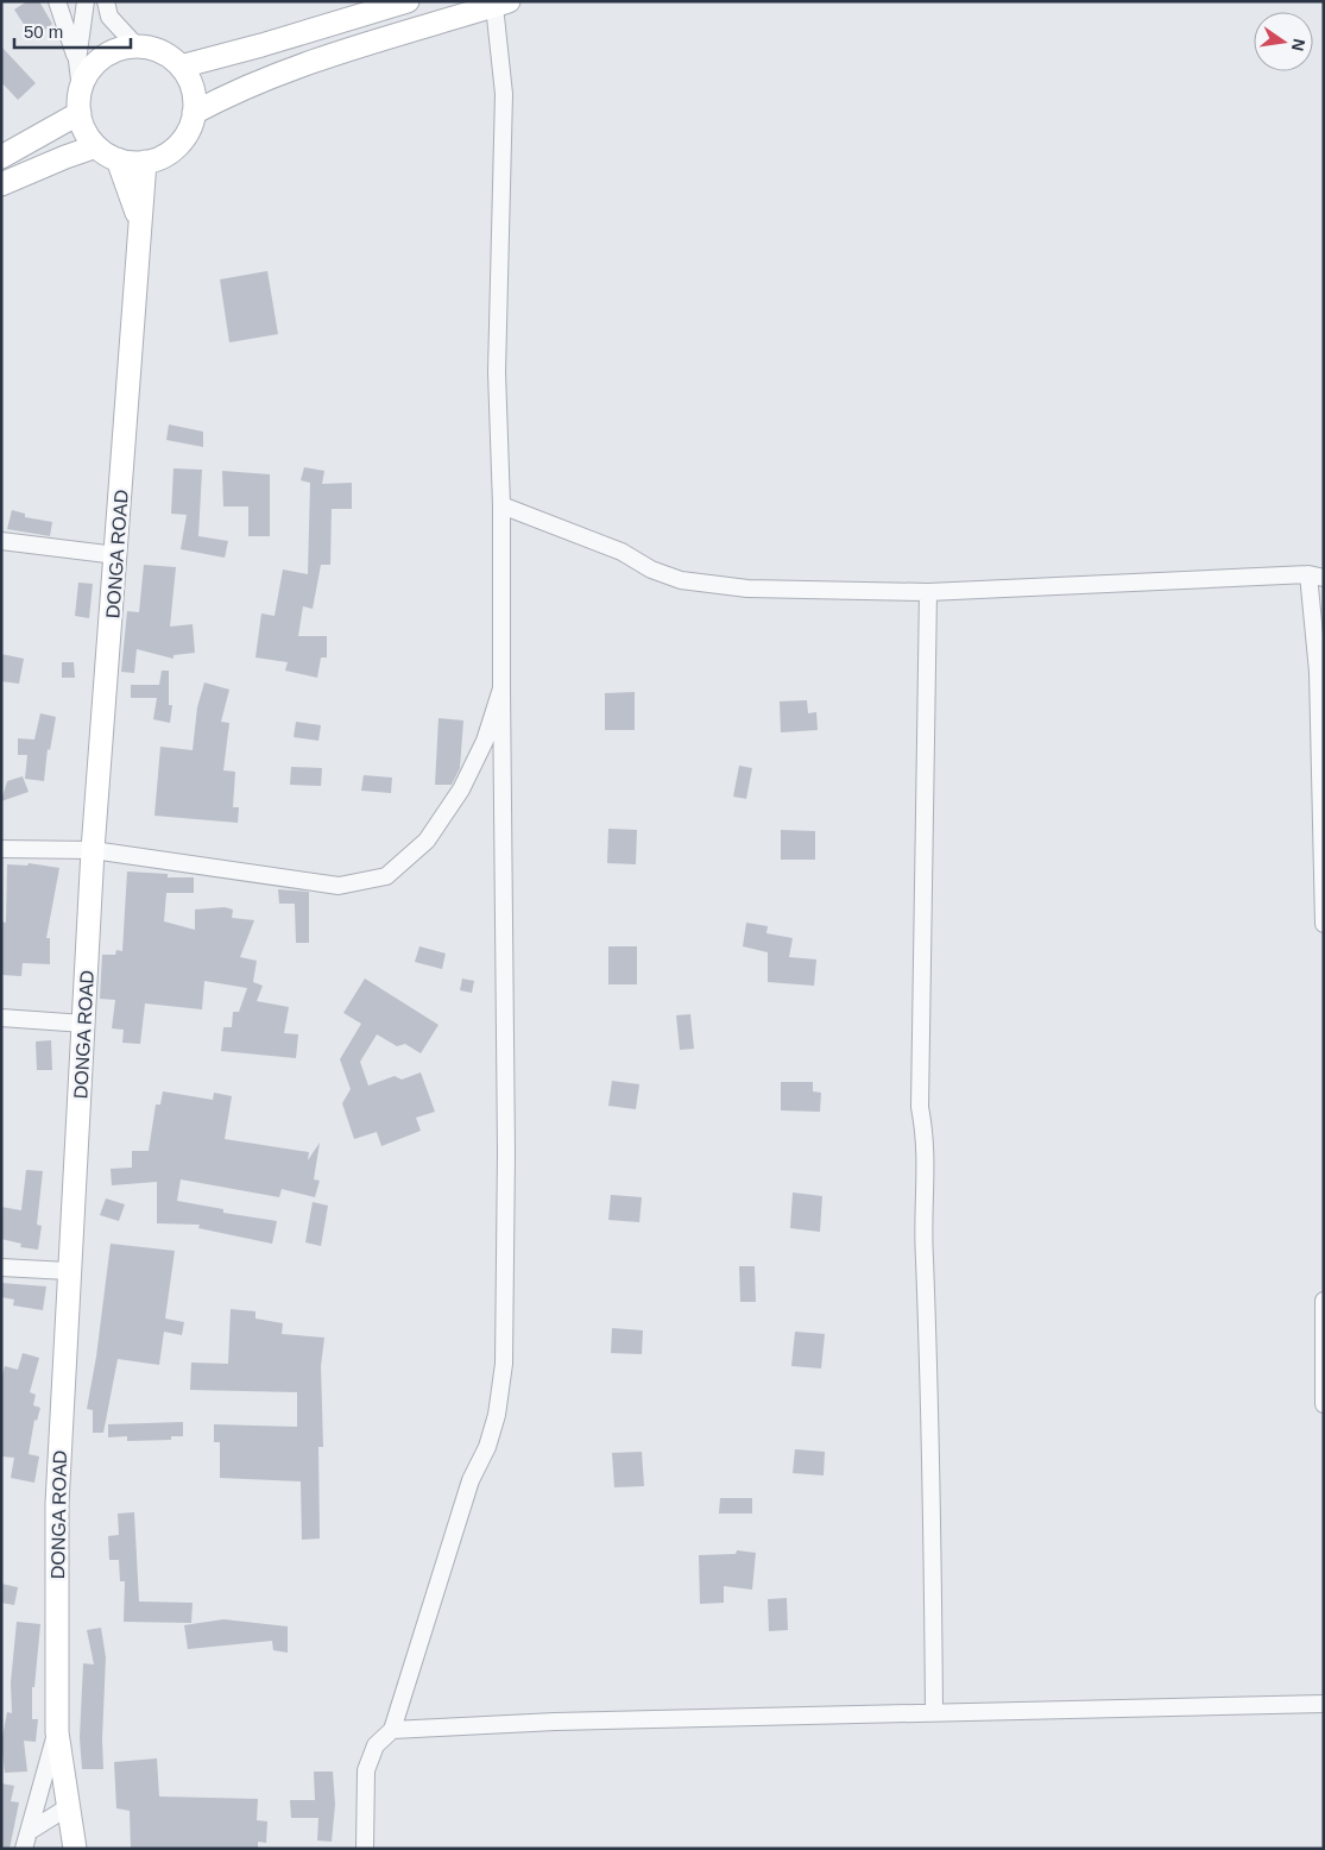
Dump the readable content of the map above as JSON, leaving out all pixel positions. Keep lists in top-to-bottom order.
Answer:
{
  "streets": {
    "street": ["DONGA ROAD"]
  },
  "scale_bar": "50 m",
  "north": "right"
}
